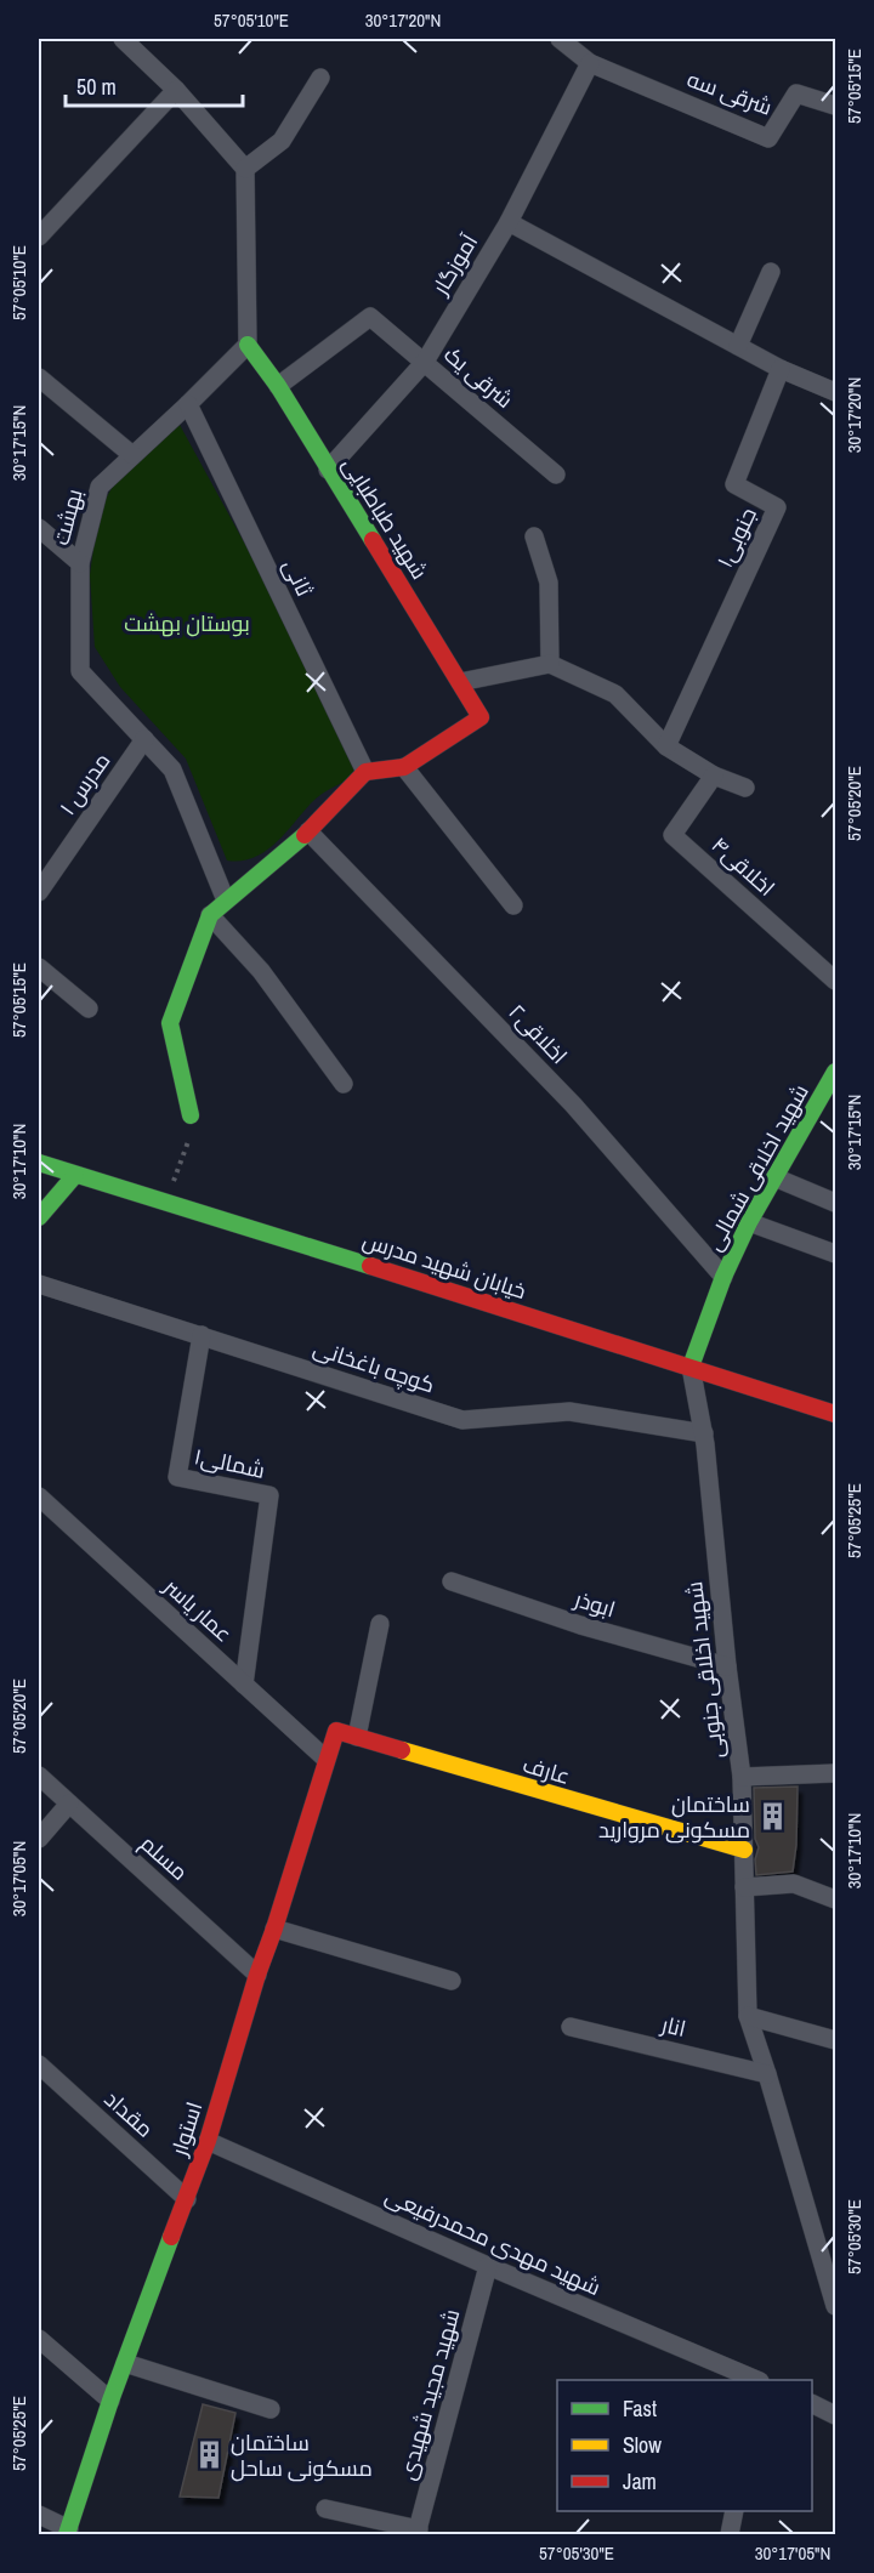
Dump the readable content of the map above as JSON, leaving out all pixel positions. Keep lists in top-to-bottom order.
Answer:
{
  "streets": {
    "street": [
      "شرقی سه",
      "آموزگار",
      "شرقی یک",
      "بهشت",
      "شهید طباطبایی",
      "جنوبی۱",
      "ثانی",
      "مدرس ۱",
      "اخلاقی۴",
      "اخلاقی۲",
      "شهید اخلاقی شمالی",
      "خیابان شهید مدرس",
      "کوچه باغخانی",
      "شمالی۱",
      "ابوذر",
      "عمار یاسر",
      "شهید اخلاقی جنوبی",
      "عارف",
      "مسلم",
      "انار",
      "مقداد",
      "استوار",
      "شهید مهدی محمدرفیعی",
      "شهید مجید شهیدی"
    ]
  },
  "crossings": [
    ["شرقی سه", "آموزگار"],
    ["آموزگار", "شرقی یک"],
    ["آموزگار", "شهید طباطبایی"],
    ["شرقی یک", "شهید طباطبایی"],
    ["بهشت", "شهید طباطبایی"],
    ["بهشت", "ثانی"],
    ["بهشت", "مدرس ۱"],
    ["اخلاقی۲", "شهید اخلاقی شمالی"],
    ["شهید اخلاقی شمالی", "خیابان شهید مدرس"],
    ["شهید اخلاقی شمالی", "شهید اخلاقی جنوبی"],
    ["خیابان شهید مدرس", "شهید اخلاقی جنوبی"],
    ["کوچه باغخانی", "شمالی۱"],
    ["کوچه باغخانی", "شهید اخلاقی جنوبی"],
    ["شمالی۱", "عمار یاسر"],
    ["ابوذر", "شهید اخلاقی جنوبی"],
    ["عمار یاسر", "استوار"],
    ["شهید اخلاقی جنوبی", "عارف"],
    ["شهید اخلاقی جنوبی", "انار"],
    ["عارف", "استوار"],
    ["مسلم", "استوار"],
    ["مقداد", "استوار"],
    ["استوار", "شهید مهدی محمدرفیعی"],
    ["شهید مهدی محمدرفیعی", "شهید مجید شهیدی"]
  ],
  "parks": ["بوستان بهشت"],
  "places": {
    "building": ["ساختمان مسکونی مروارید", "ساختمان مسکونی ساحل"]
  },
  "legend": ["Fast", "Slow", "Jam"],
  "scale_bar": "50 m",
  "coordinates": [
    "57°05'10\"E",
    "30°17'20\"N",
    "57°05'15\"E",
    "30°17'15\"N",
    "57°05'20\"E",
    "30°17'10\"N",
    "57°05'25\"E",
    "30°17'05\"N",
    "57°05'30\"E"
  ]
}
